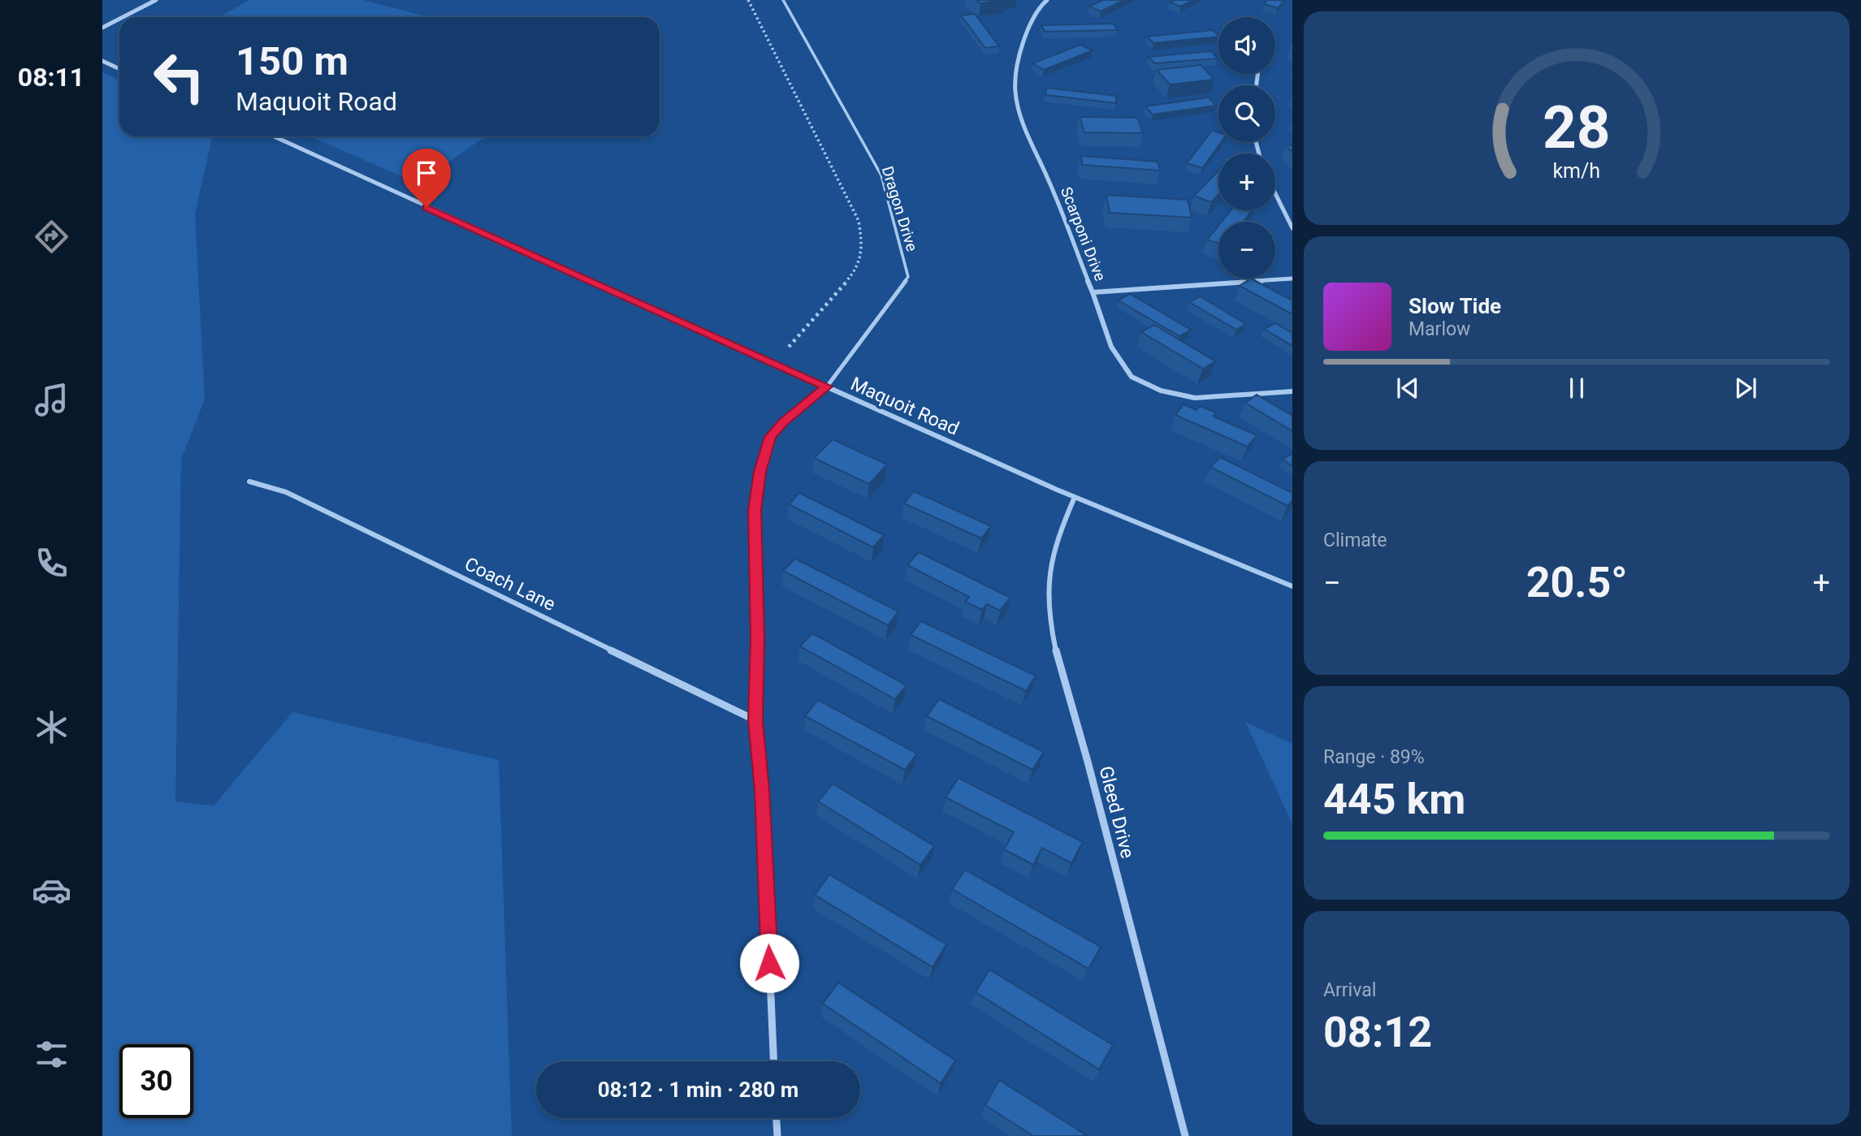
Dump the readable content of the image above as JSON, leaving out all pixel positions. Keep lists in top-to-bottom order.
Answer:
{
  "streets": {
    "street": [
      "Scarponi Drive",
      "Maquoit Road",
      "Coach Lane",
      "Gleed Drive"
    ],
    "lane": ["Dragon Drive"]
  },
  "crossings": [
    ["Dragon Drive", "Maquoit Road"],
    ["Maquoit Road", "Gleed Drive"]
  ],
  "page": {
    "tabs": "08:11",
    "map_buttons": ["+", "−"],
    "turn": ["150 m", "Maquoit Road"],
    "song": ["Slow Tide", "Marlow"],
    "tile": [
      "Climate",
      ["Range · 89%", "445 km"],
      ["Arrival", "08:12"]
    ],
    "heat": ["−", "20.5°", "+"],
    "limit": "30",
    "trip": "08:12 · 1 min · 280 m",
    "gauge": ["28", "km/h"]
  }
}
